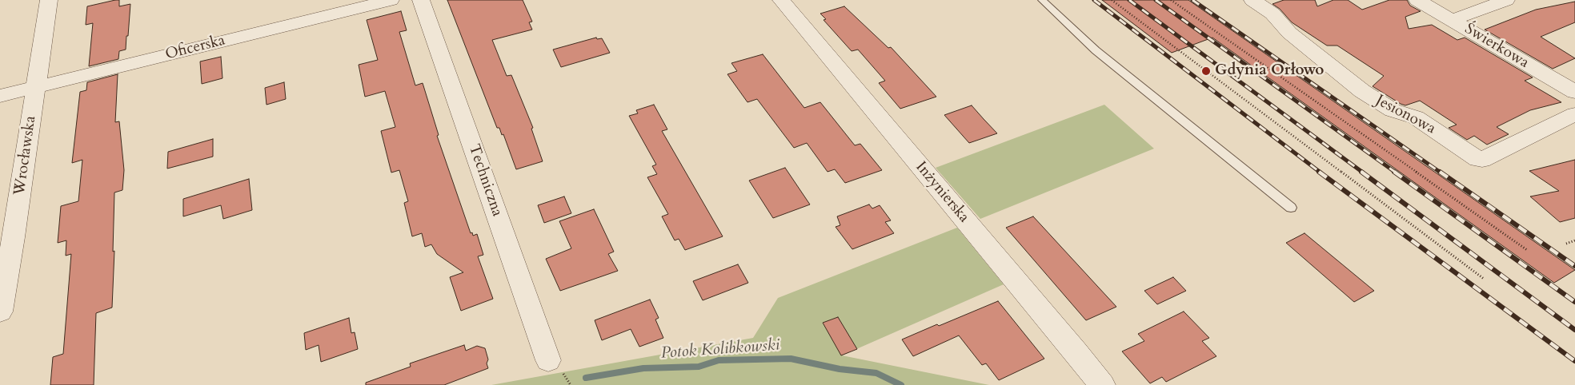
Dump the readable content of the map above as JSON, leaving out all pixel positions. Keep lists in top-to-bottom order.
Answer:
{
  "streets": {
    "street": [
      "Świerkowa",
      "Oficerska",
      "Jesionowa",
      "Wrocławska",
      "Techniczna",
      "Inżynierska"
    ]
  },
  "crossings": [
    ["Oficerska", "Wrocławska"]
  ],
  "water": ["Potok Kolibkowski"],
  "places": ["Gdynia Orłowo"]
}
